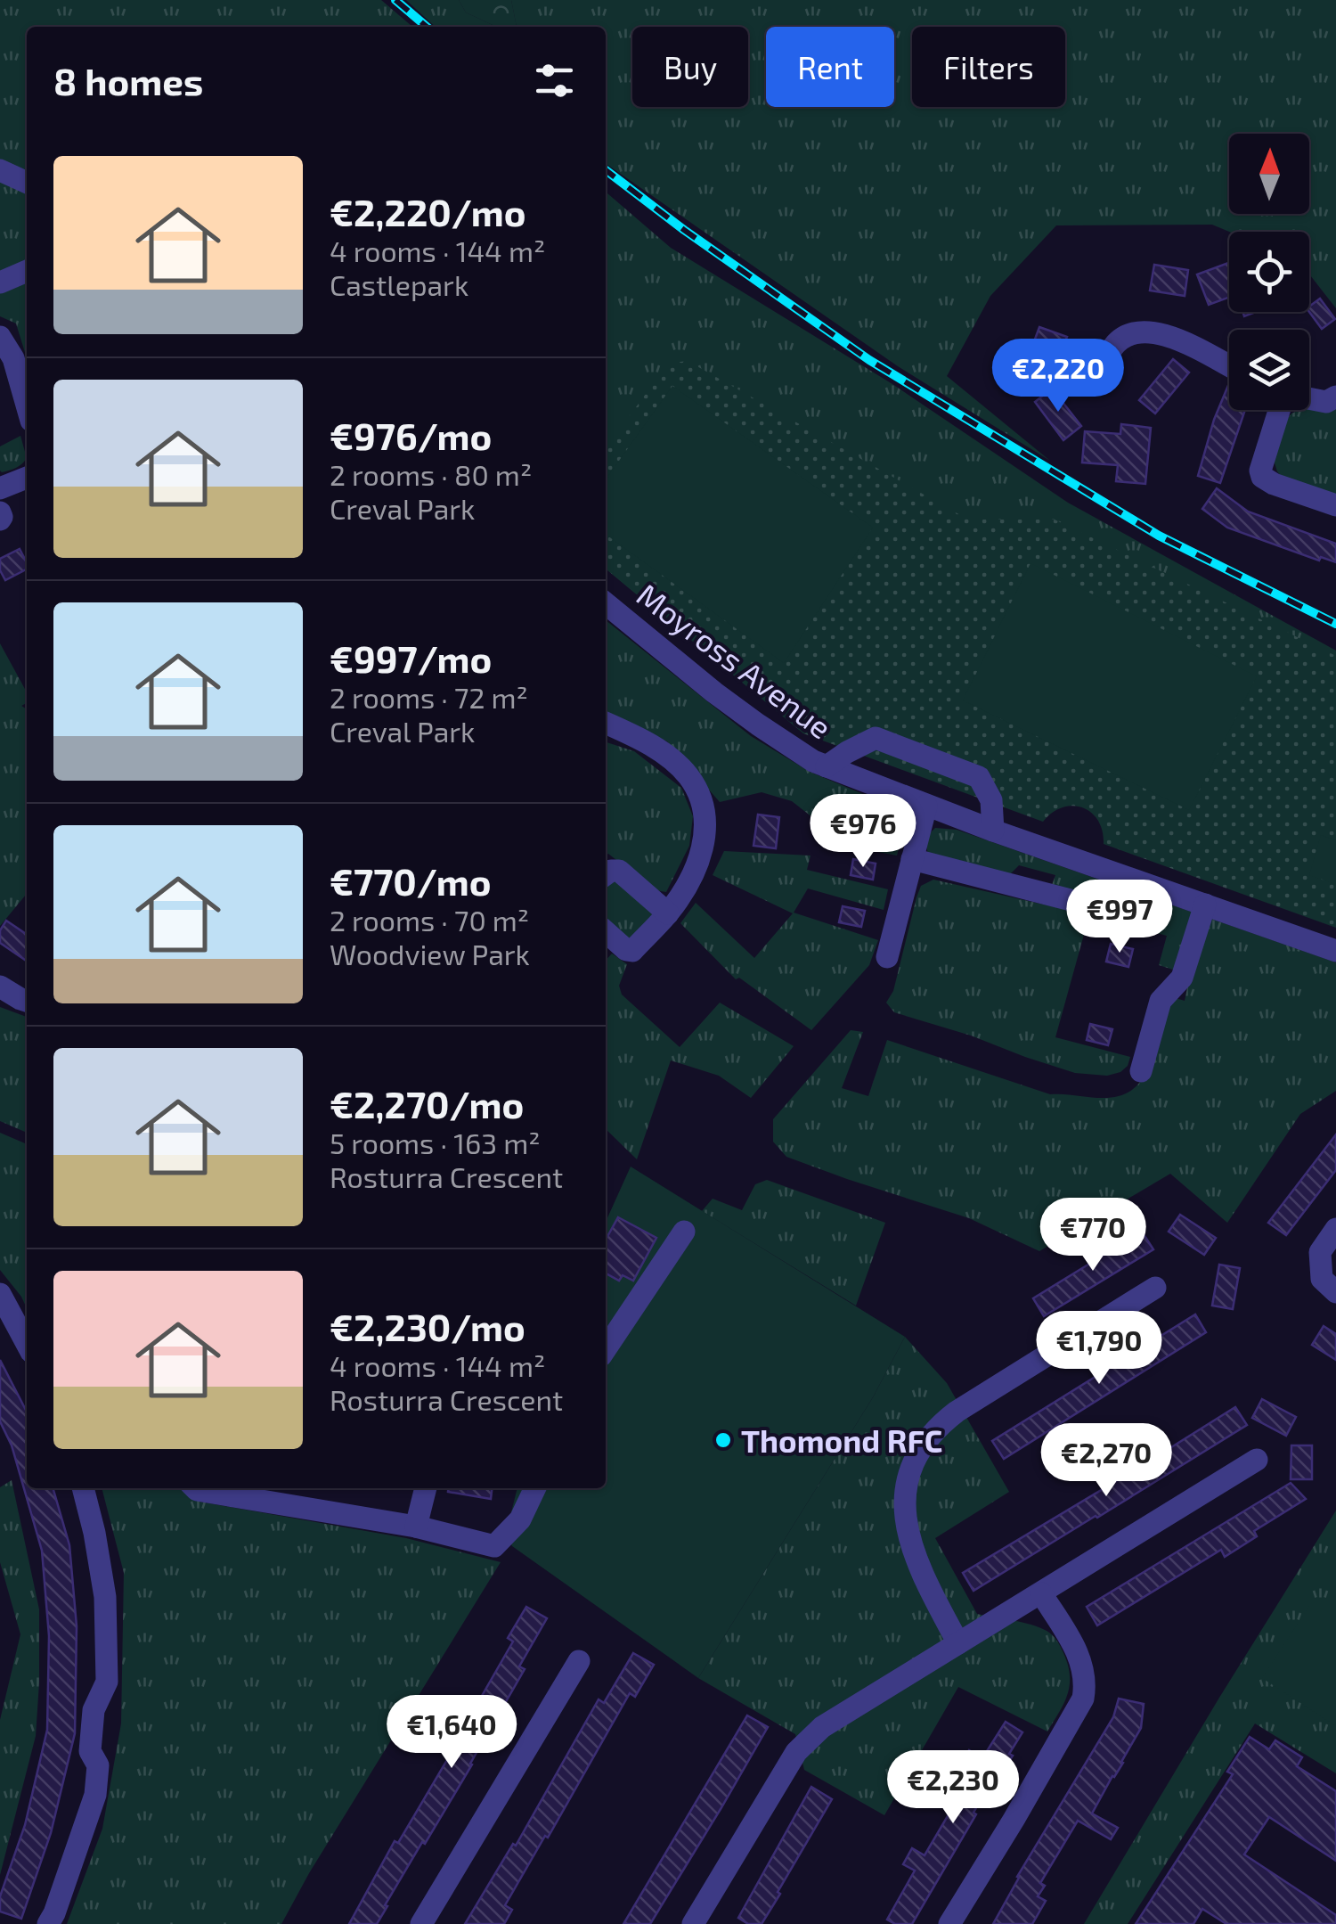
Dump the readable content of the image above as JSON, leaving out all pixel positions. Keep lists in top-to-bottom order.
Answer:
{
  "streets": {
    "street": ["Moyross Avenue"]
  },
  "places": ["Thomond RFC"],
  "north": "top",
  "page": {
    "chip": ["Buy", "Rent", "Filters"],
    "heading": "8 homes",
    "list": [
      {
        "name": "€2,220/mo",
        "note": "4 rooms · 144 m² · Castlepark"
      },
      {
        "name": "€976/mo",
        "note": "2 rooms · 80 m² · Creval Park"
      },
      {
        "name": "€997/mo",
        "note": "2 rooms · 72 m² · Creval Park"
      },
      {
        "name": "€770/mo",
        "note": "2 rooms · 70 m² · Woodview Park"
      },
      {
        "name": "€2,270/mo",
        "note": "5 rooms · 163 m² · Rosturra Crescent"
      },
      {
        "name": "€2,230/mo",
        "note": "4 rooms · 144 m² · Rosturra Crescent"
      }
    ],
    "price": [
      "€2,220",
      "€976",
      "€997",
      "€770",
      "€1,790",
      "€2,270",
      "€1,640",
      "€2,230"
    ]
  }
}
